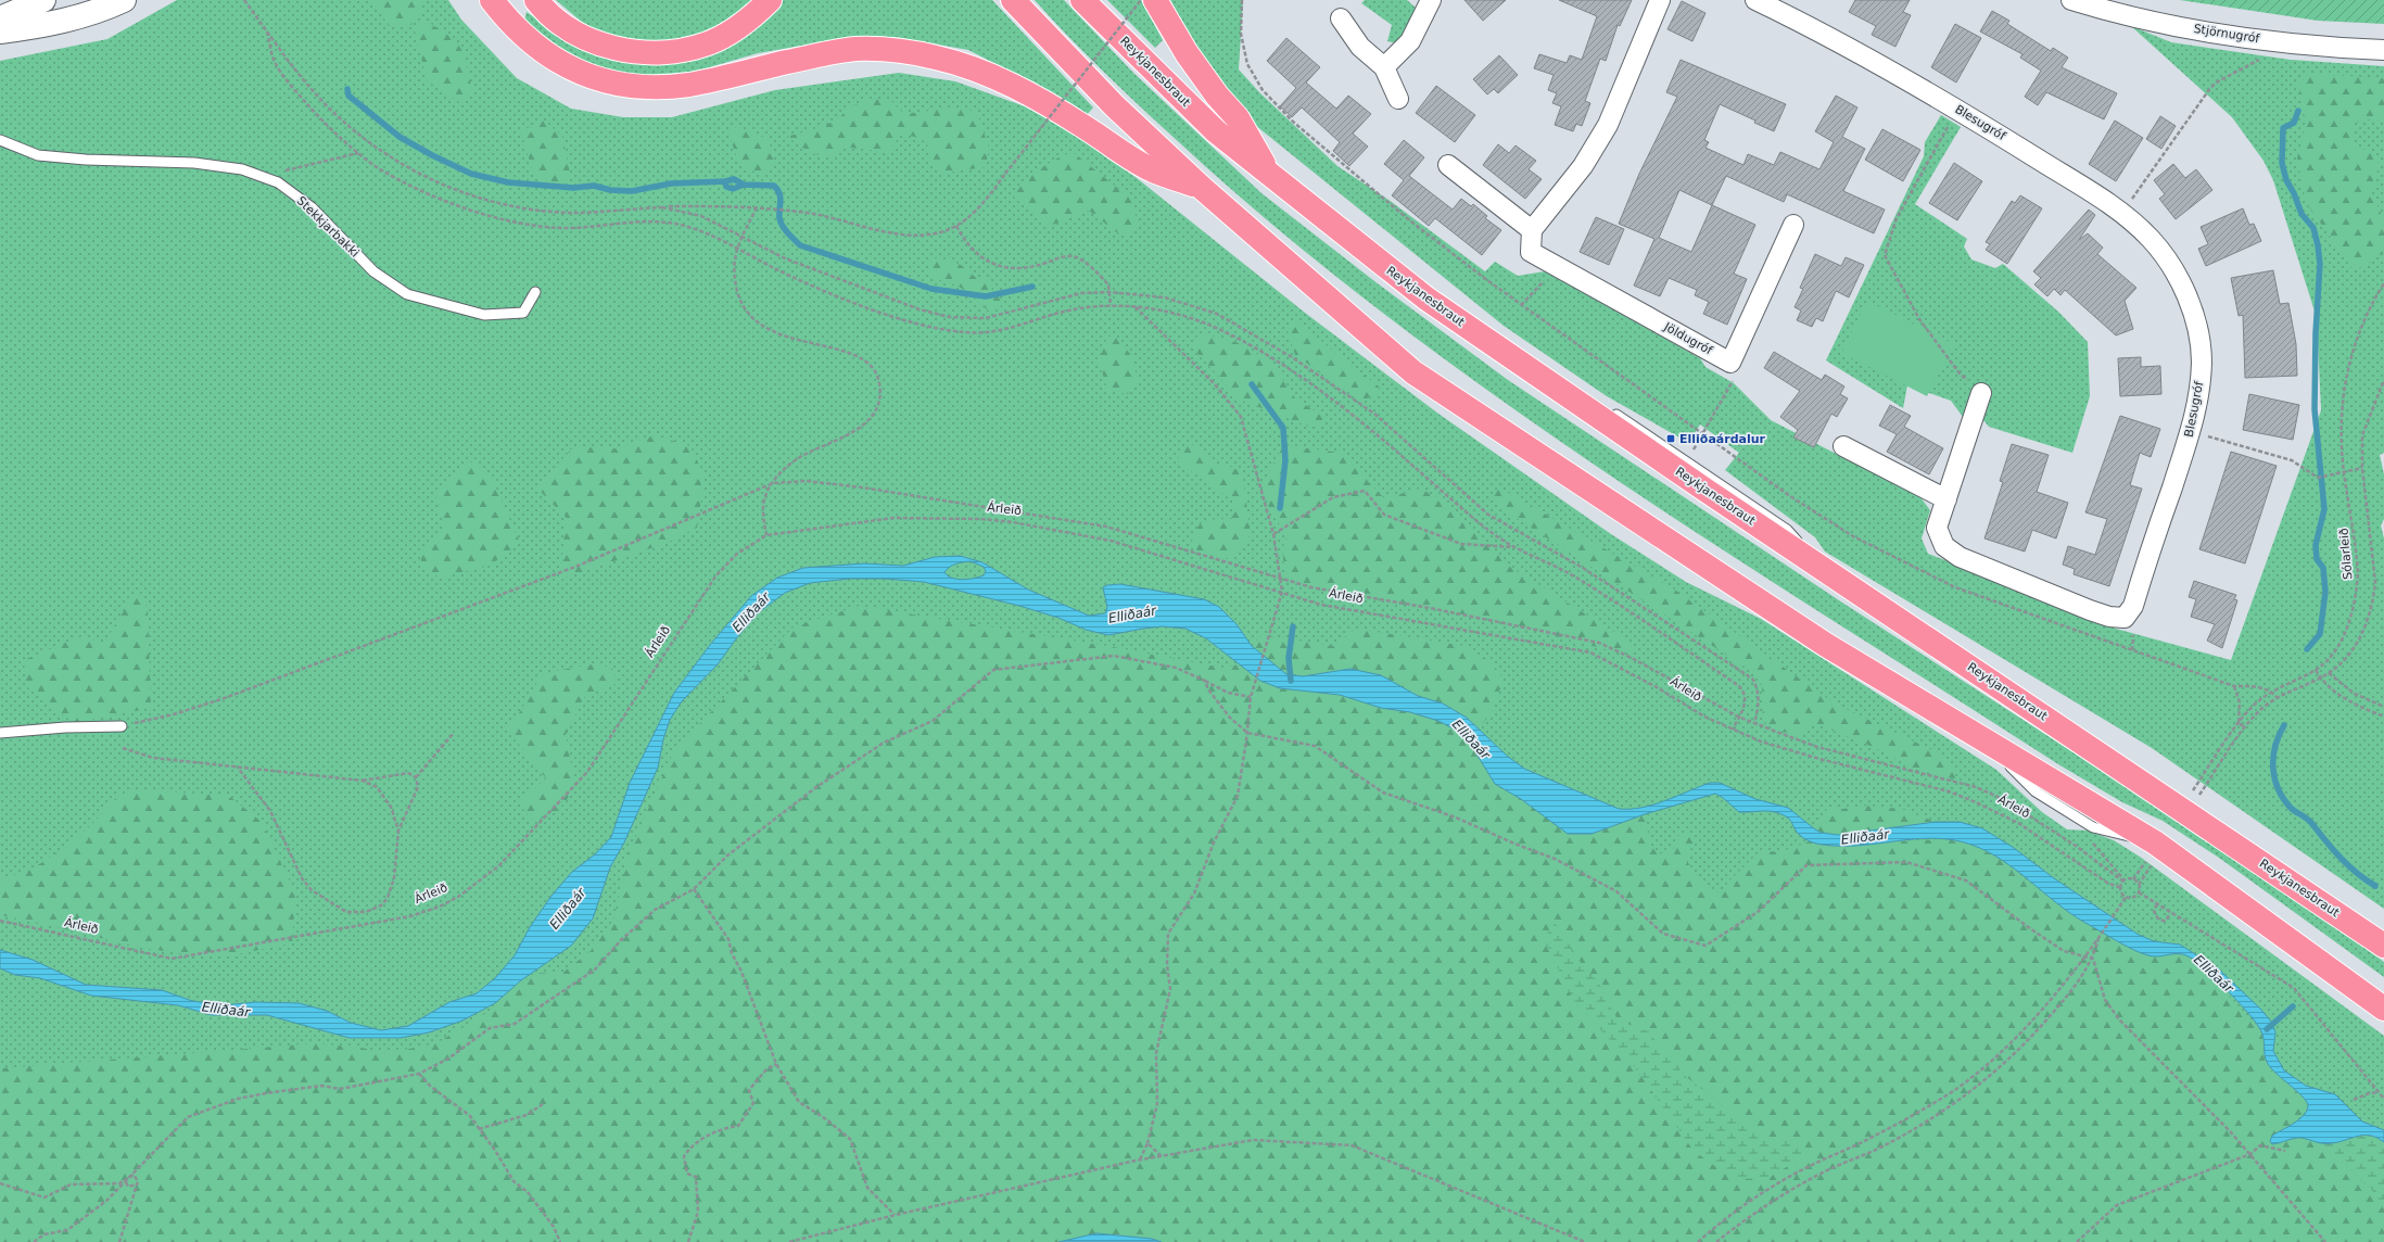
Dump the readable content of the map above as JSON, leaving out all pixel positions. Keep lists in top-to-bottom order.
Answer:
{
  "streets": {
    "highway": ["Reykjanesbraut"],
    "street": ["Stjörnugróf", "Blesugróf", "Jöldugróf"],
    "lane": ["Stekkjarbakki"],
    "path": ["Árleið", "Sólarleið"]
  },
  "water": ["Elliðaár"],
  "places": {
    "transit": ["Elliðaárdalur"]
  }
}
